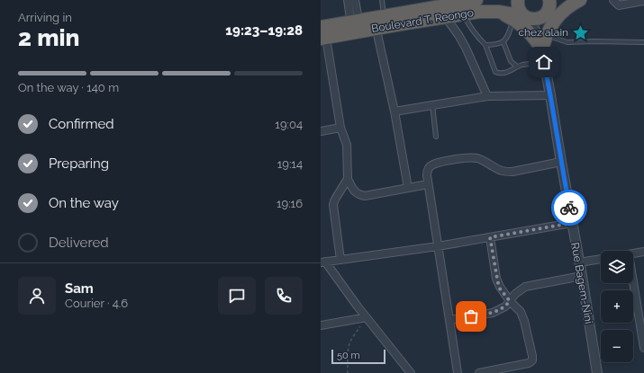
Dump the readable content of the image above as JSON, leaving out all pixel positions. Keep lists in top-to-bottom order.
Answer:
{
  "streets": {
    "highway": ["Boulevard T. Reongo"],
    "street": ["Rue Bagem-Nini"]
  },
  "places": {
    "place": ["chez alain"]
  },
  "scale_bar": "50 m",
  "page": {
    "heading": ["2 min", "Arriving in", "19:23–19:28"],
    "panel": ["Sam", "Courier · 4.6"],
    "bar": "On the way · 140 m",
    "list": [
      ["Confirmed", "19:04"],
      ["Preparing", "19:14"],
      ["On the way", "19:16"],
      "Delivered"
    ],
    "map_buttons": ["+", "−"],
    "scale": "50 m"
  }
}
